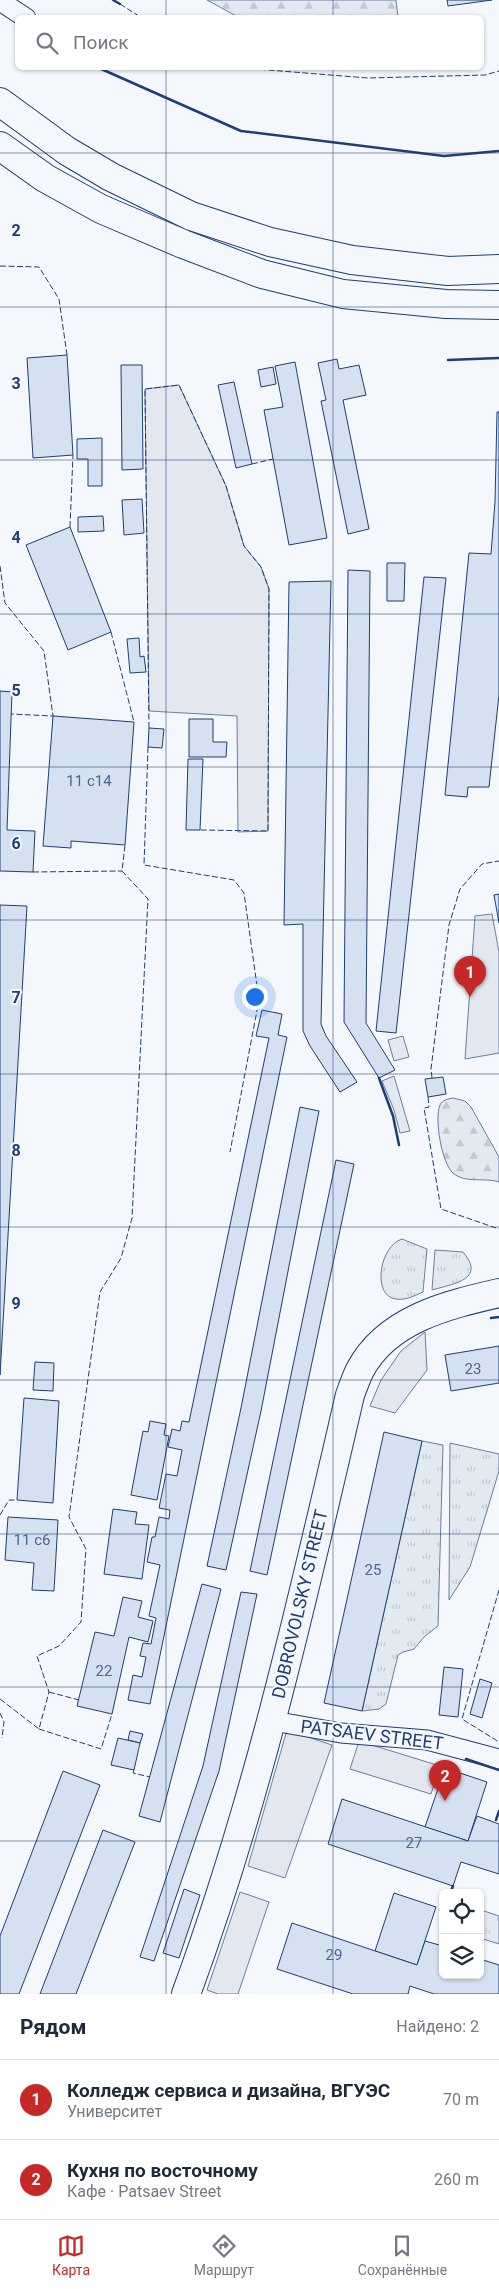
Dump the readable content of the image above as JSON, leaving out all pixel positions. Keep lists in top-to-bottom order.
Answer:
{
  "streets": {
    "main road": ["DOBROVOLSKY STREET"],
    "street": ["PATSAEV STREET"]
  },
  "crossings": [
    ["DOBROVOLSKY STREET", "PATSAEV STREET"]
  ],
  "house_numbers": [
    "11 с14",
    "23",
    "11 с6",
    "25",
    "22",
    "27",
    "29"
  ],
  "page": {
    "search": "Поиск",
    "pins": ["1", "2"],
    "heading": ["Рядом", "Найдено: 2"],
    "list": [
      {
        "mark": "1",
        "name": "Колледж сервиса и дизайна, ВГУЭС",
        "note": "Университет",
        "value": "70 m"
      },
      {
        "mark": "2",
        "name": "Кухня по восточному",
        "note": "Кафе · Patsaev Street",
        "value": "260 m"
      }
    ],
    "nav": ["Карта", "Маршрут", "Сохранённые"]
  },
  "grid": {
    "rows": [
      "2",
      "3",
      "4",
      "5",
      "6",
      "7",
      "8",
      "9"
    ]
  }
}
